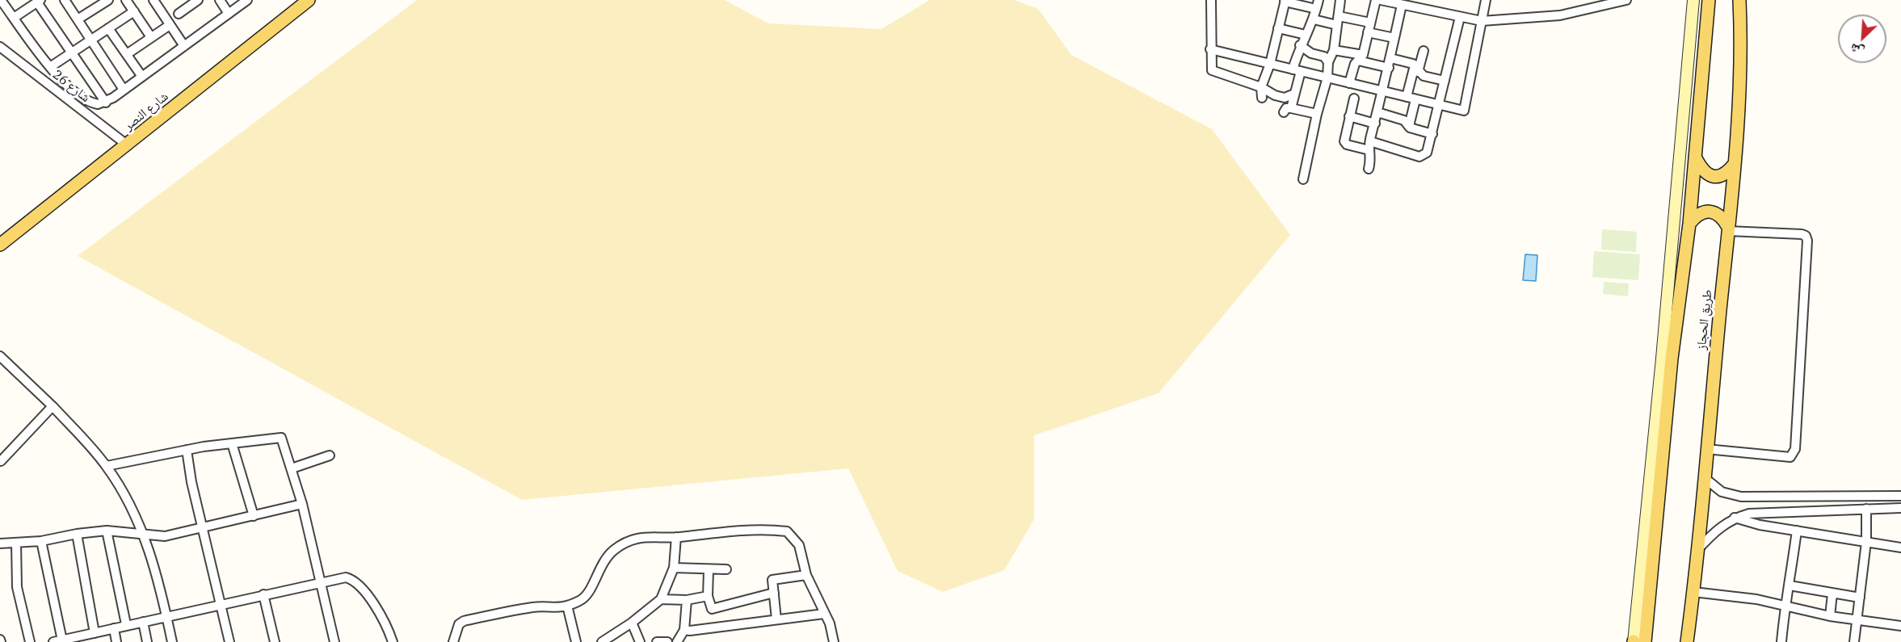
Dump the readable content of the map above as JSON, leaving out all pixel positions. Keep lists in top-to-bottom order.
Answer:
{
  "streets": {
    "main road": ["شارع النصر", "طريق الحجاز"],
    "street": ["شارع 26"]
  },
  "crossings": [
    ["شارع 26", "شارع النصر"]
  ],
  "north": "bottom left"
}
